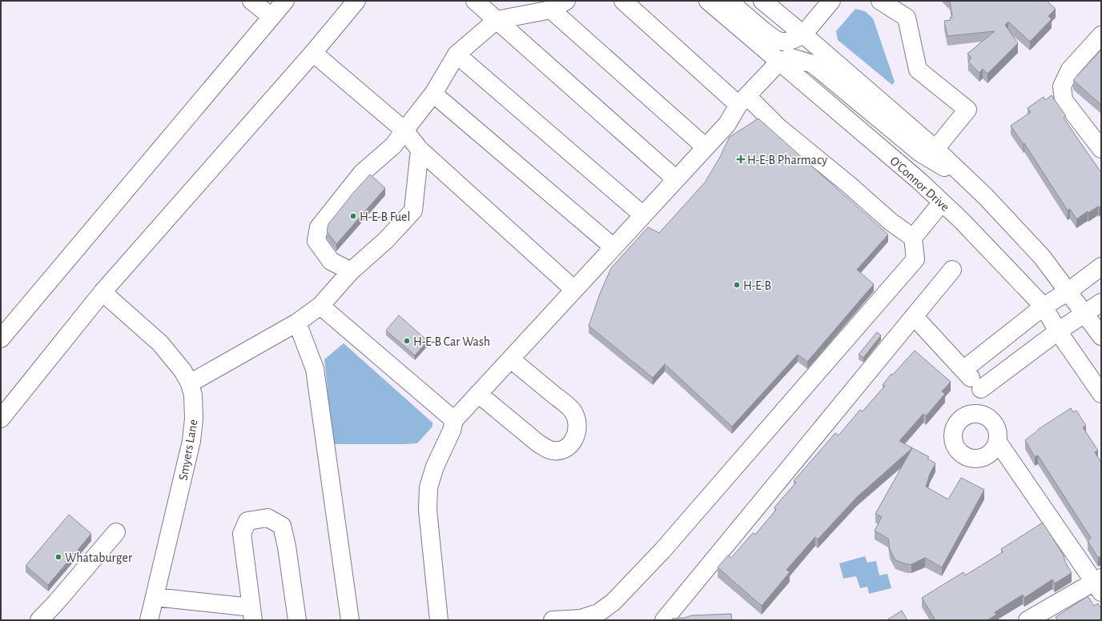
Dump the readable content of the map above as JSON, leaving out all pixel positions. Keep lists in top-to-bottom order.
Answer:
{
  "streets": {
    "main road": ["O'Connor Drive", "Smyers Lane"]
  },
  "places": {
    "health": ["H-E-B Pharmacy"],
    "other": [
      "H-E-B Fuel",
      "H-E-B",
      "H-E-B Car Wash",
      "Whataburger"
    ]
  }
}
